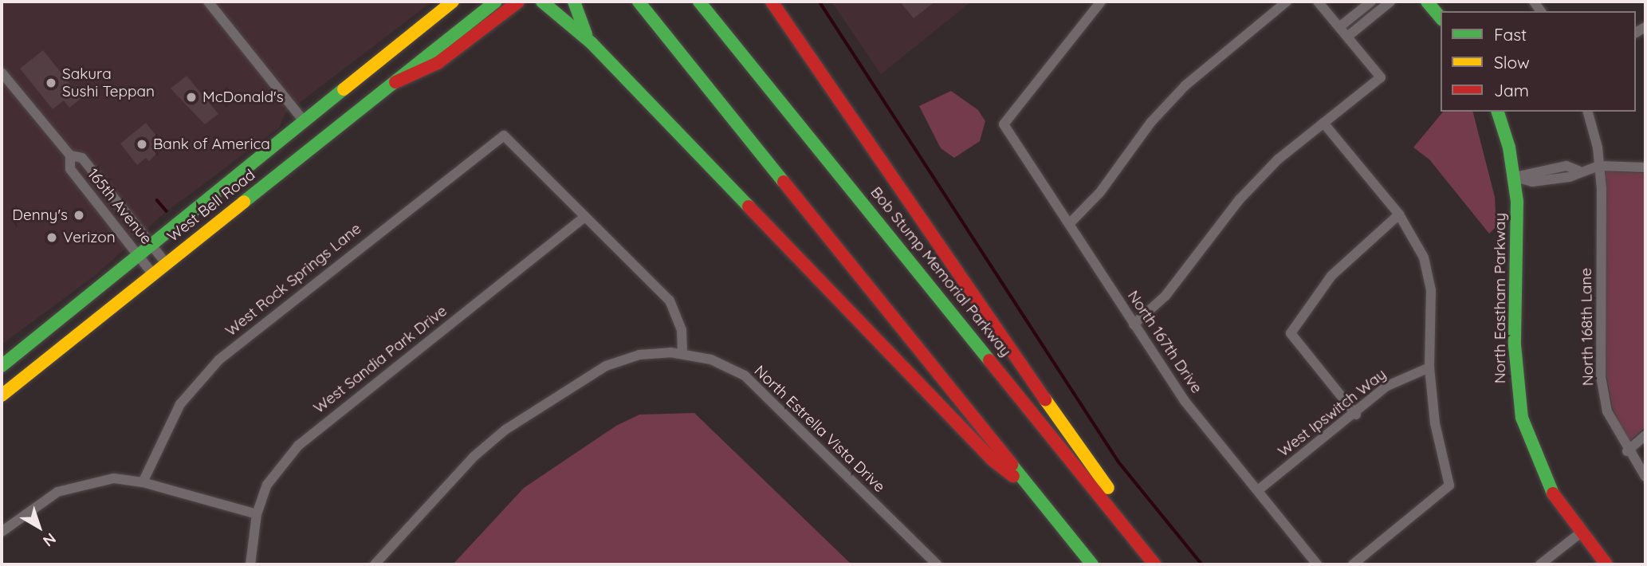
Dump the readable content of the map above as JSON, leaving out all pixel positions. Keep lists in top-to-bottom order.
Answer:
{
  "streets": {
    "main road": ["West Bell Road", "Bob Stump Memorial Parkway", "North Eastham Parkway"],
    "street": [
      "165th Avenue",
      "West Rock Springs Lane",
      "North 168th Lane",
      "North 167th Drive",
      "West Sandia Park Drive",
      "West Ipswitch Way",
      "North Estrella Vista Drive"
    ]
  },
  "crossings": [
    ["West Bell Road", "165th Avenue"],
    ["West Rock Springs Lane", "West Sandia Park Drive"],
    ["North 167th Drive", "West Ipswitch Way"]
  ],
  "places": [
    "Sakura Sushi Teppan",
    "McDonald's",
    "Bank of America",
    "Denny's",
    "Verizon"
  ],
  "legend": ["Fast", "Slow", "Jam"],
  "north": "bottom right"
}
